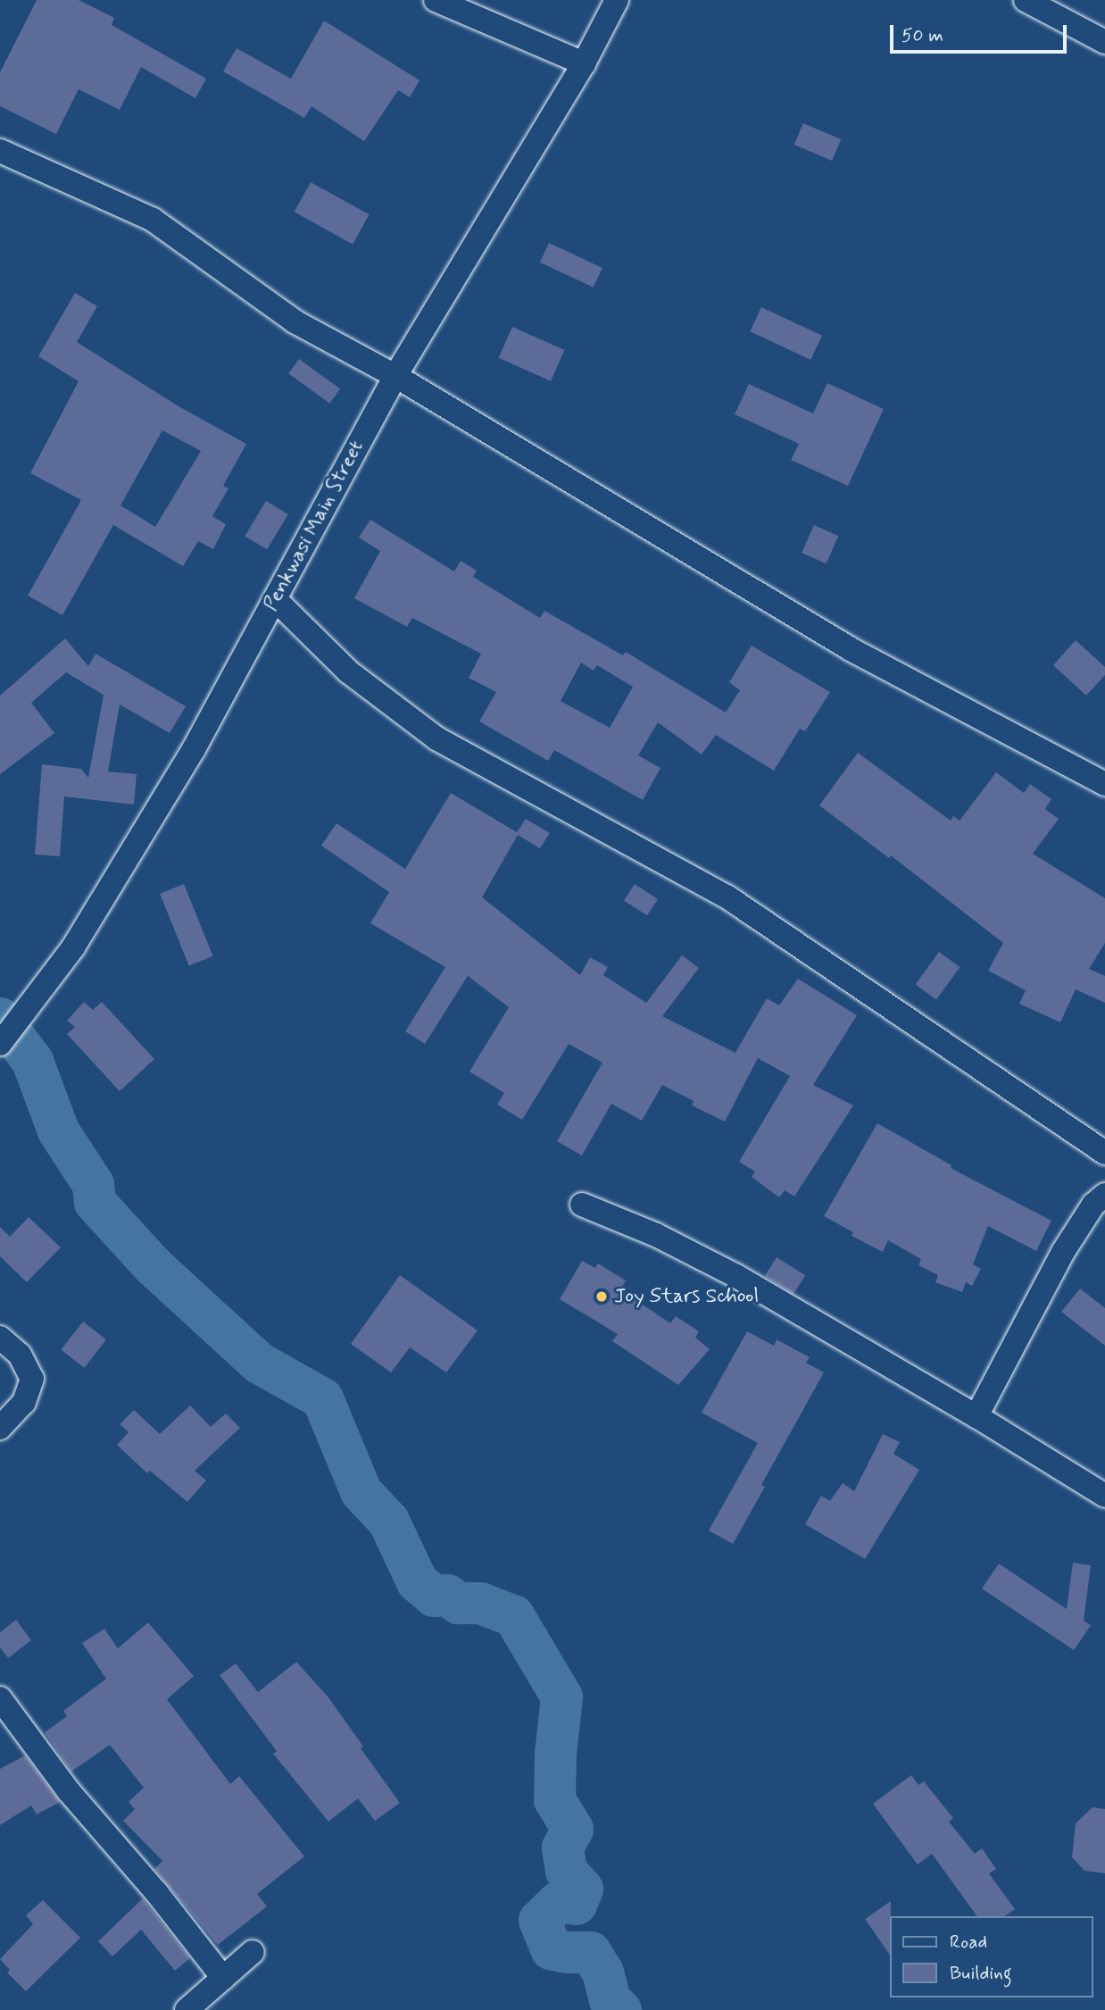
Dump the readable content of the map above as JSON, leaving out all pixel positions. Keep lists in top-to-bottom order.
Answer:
{
  "streets": {
    "street": ["Penkwasi Main Street"]
  },
  "places": ["Joy Stars School"],
  "legend": ["Road", "Building"],
  "scale_bar": "50 m"
}
